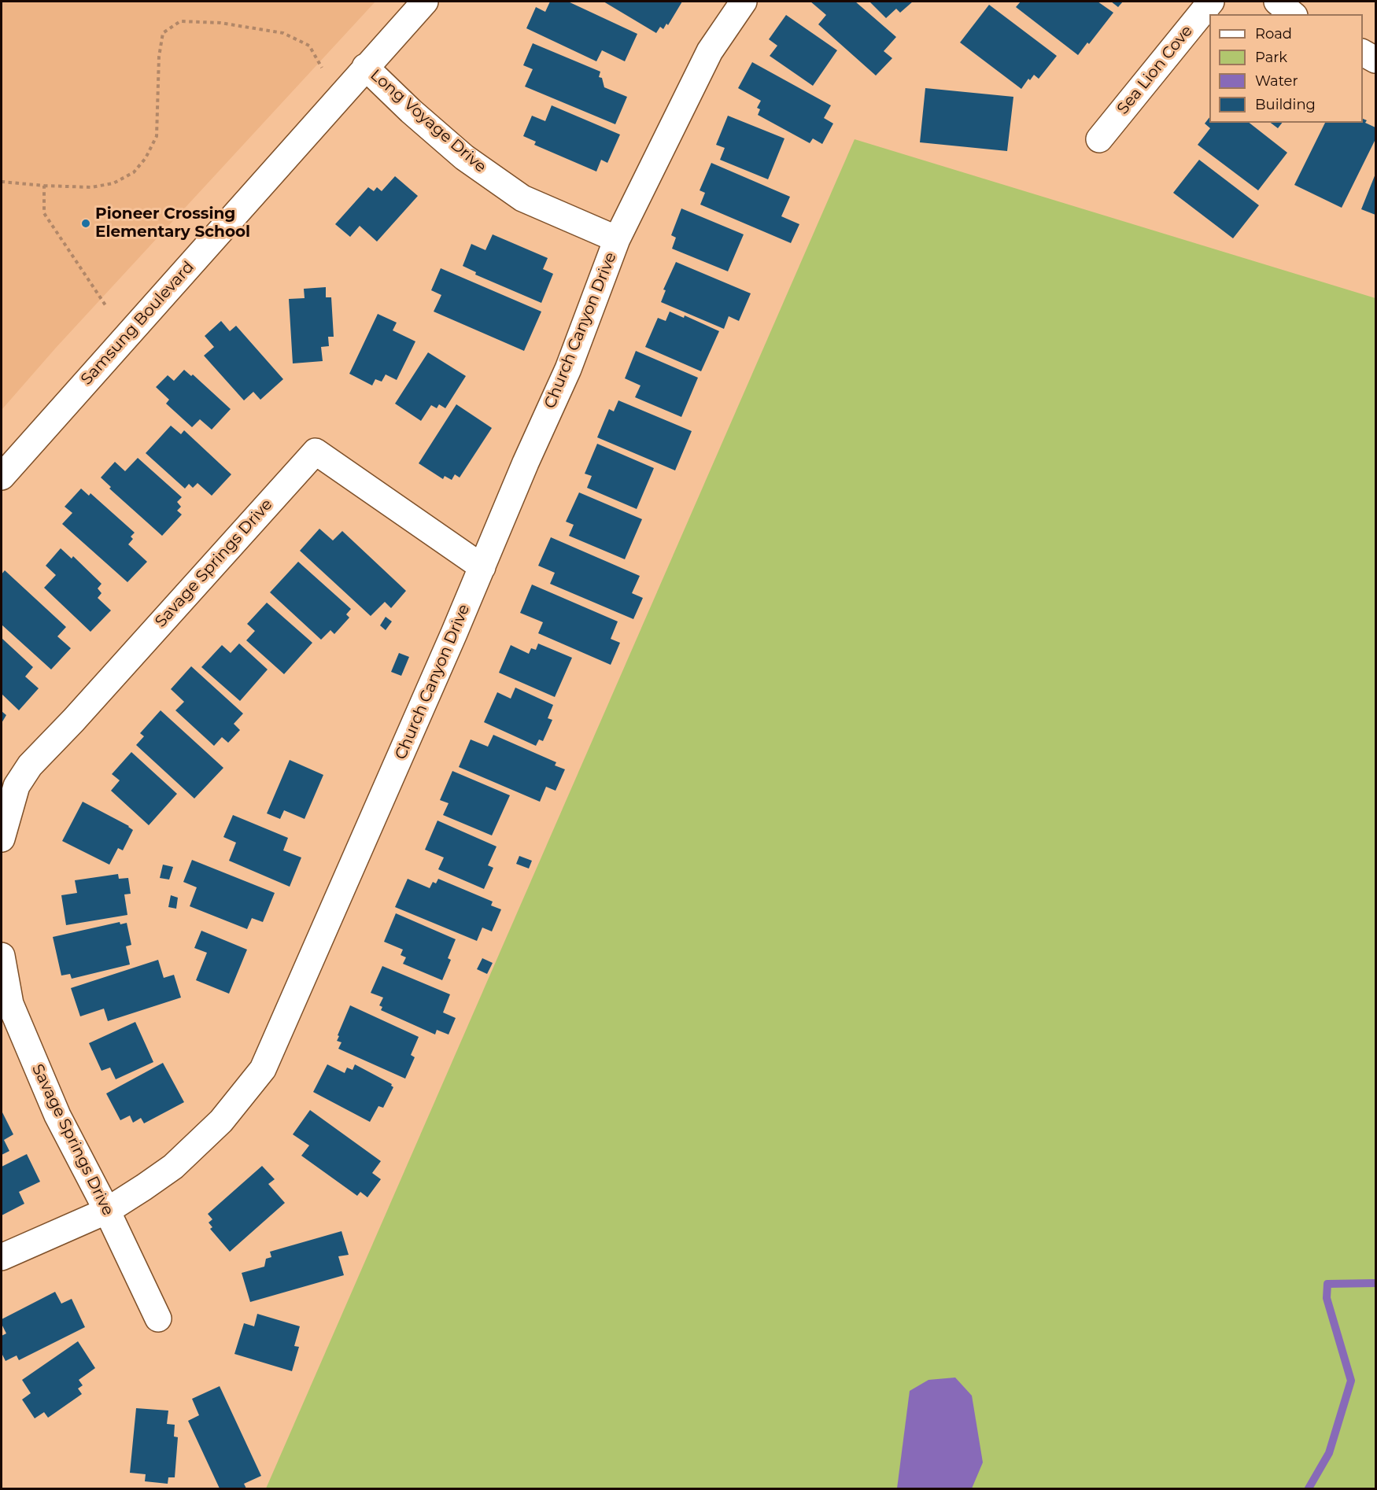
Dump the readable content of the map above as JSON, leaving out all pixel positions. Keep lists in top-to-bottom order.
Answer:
{
  "streets": {
    "street": [
      "Sea Lion Cove",
      "Long Voyage Drive",
      "Samsung Boulevard",
      "Church Canyon Drive",
      "Savage Springs Drive"
    ]
  },
  "crossings": [
    ["Long Voyage Drive", "Samsung Boulevard"],
    ["Long Voyage Drive", "Church Canyon Drive"],
    ["Church Canyon Drive", "Savage Springs Drive"]
  ],
  "places": ["Pioneer Crossing Elementary School"],
  "legend": [
    "Road",
    "Park",
    "Water",
    "Building"
  ]
}
